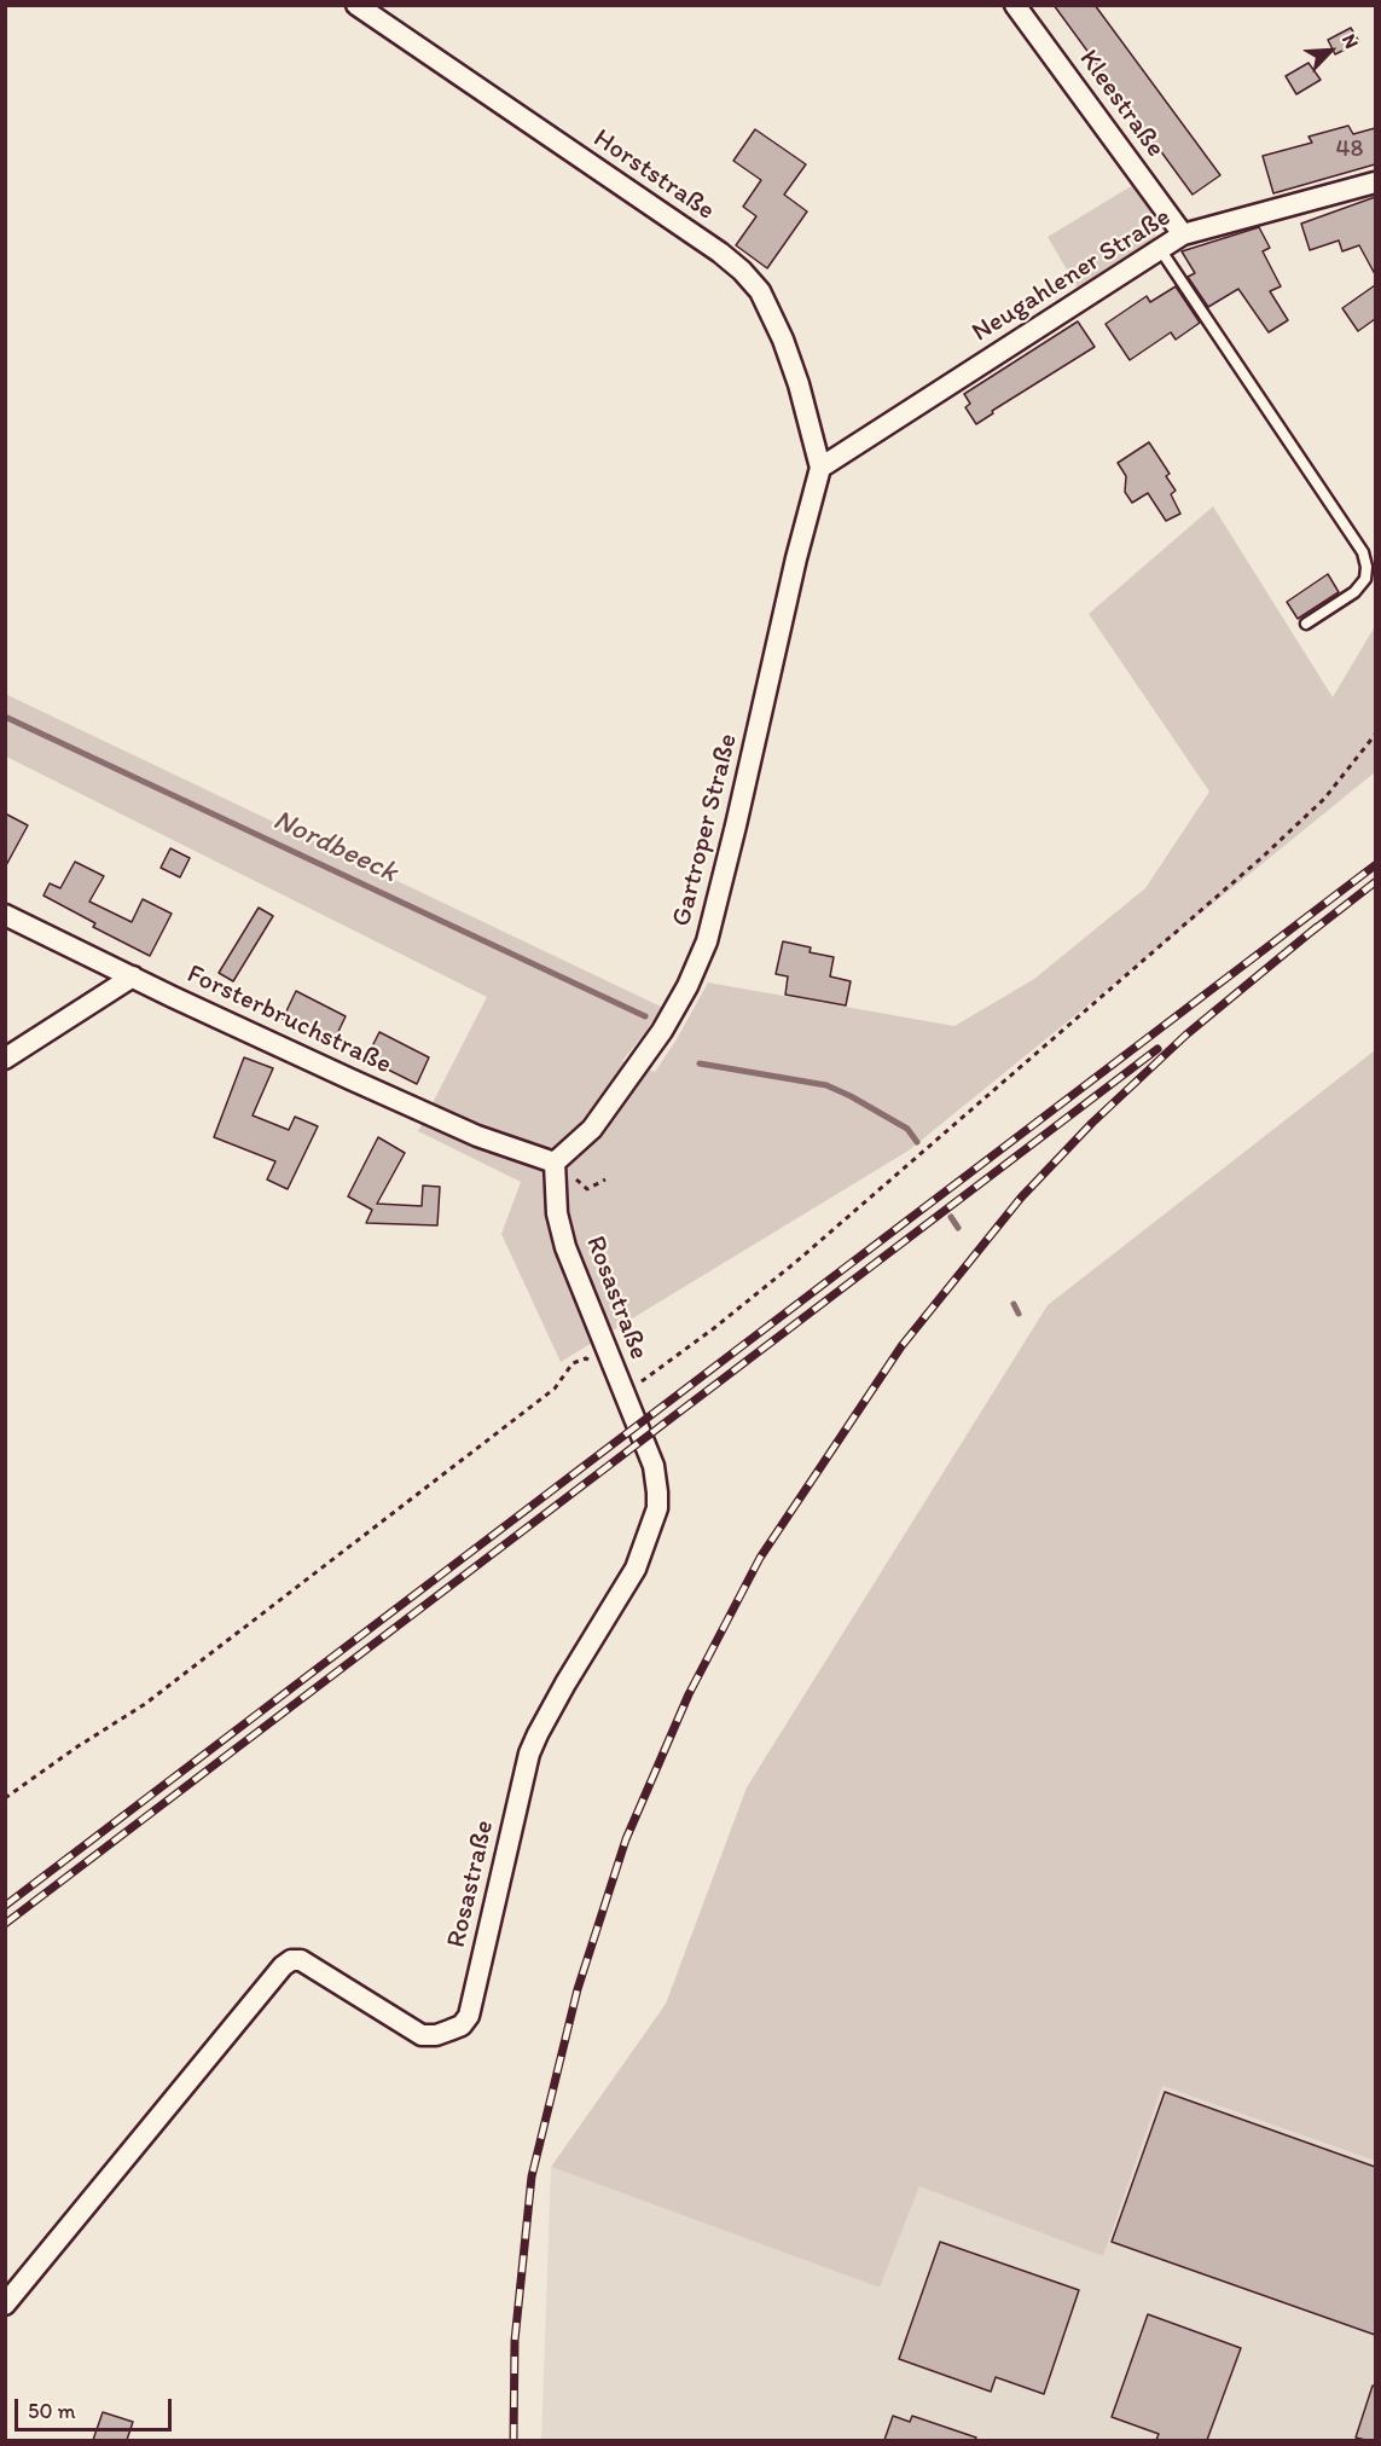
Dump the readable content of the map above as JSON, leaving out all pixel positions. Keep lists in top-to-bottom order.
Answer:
{
  "streets": {
    "street": [
      "Kleestraße",
      "Horststraße",
      "Neugahlener Straße",
      "Gartroper Straße",
      "Forsterbruchstraße",
      "Rosastraße"
    ]
  },
  "crossings": [
    ["Kleestraße", "Neugahlener Straße"],
    ["Horststraße", "Neugahlener Straße"],
    ["Horststraße", "Gartroper Straße"],
    ["Neugahlener Straße", "Gartroper Straße"],
    ["Gartroper Straße", "Forsterbruchstraße"],
    ["Gartroper Straße", "Rosastraße"],
    ["Forsterbruchstraße", "Rosastraße"]
  ],
  "water": ["Nordbeeck"],
  "house_numbers": ["48"],
  "scale_bar": "50 m",
  "north": "top right"
}
